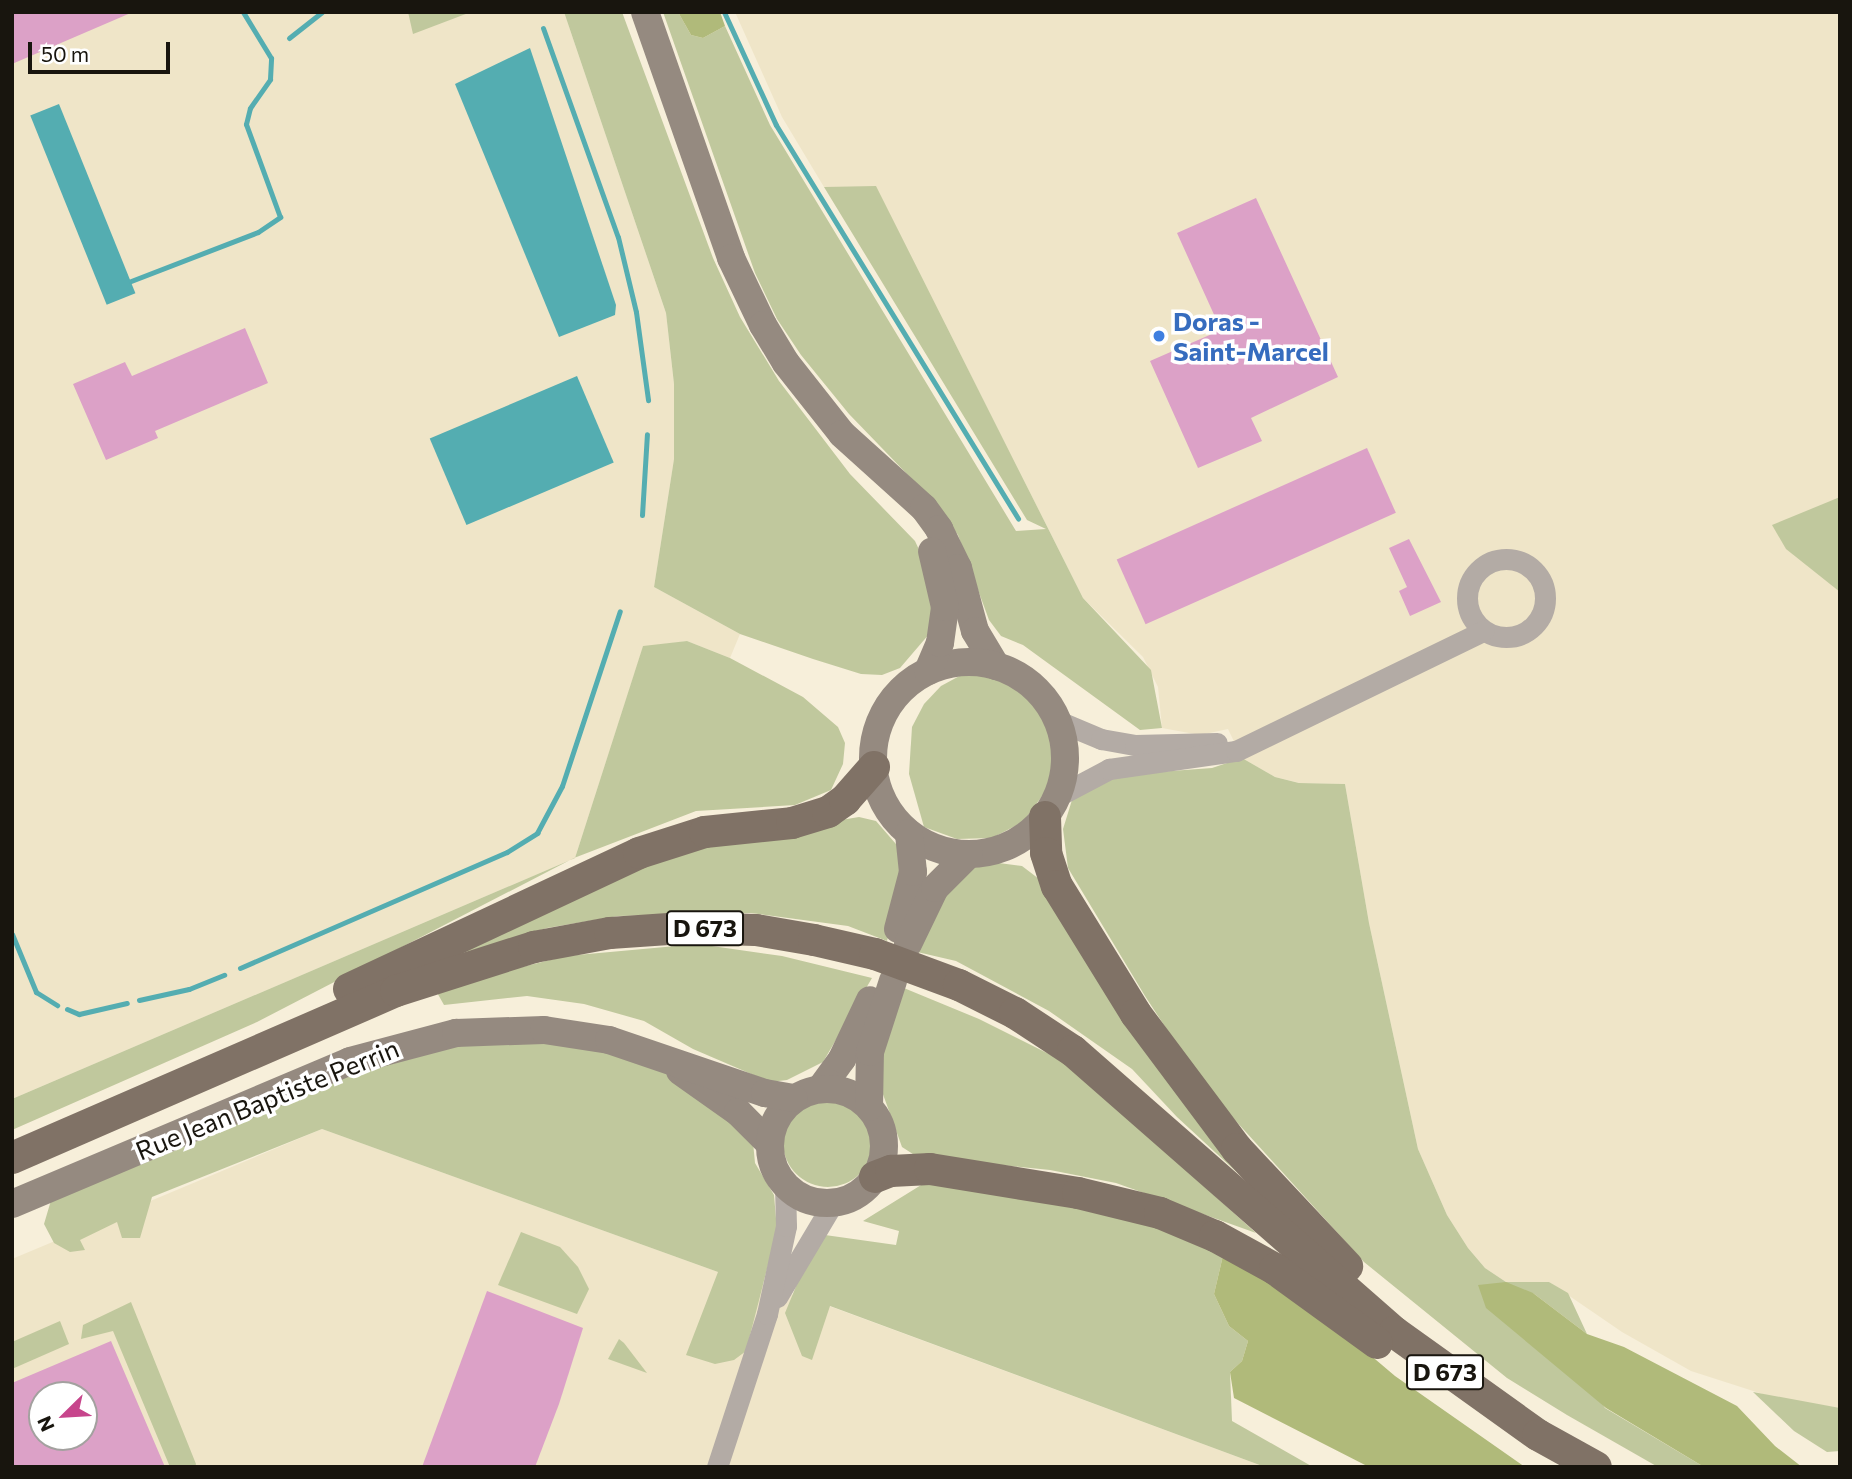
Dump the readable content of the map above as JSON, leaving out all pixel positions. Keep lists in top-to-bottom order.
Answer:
{
  "streets": {
    "main road": ["D 673", "Rue Jean Baptiste Perrin"]
  },
  "places": ["Doras - Saint-Marcel"],
  "scale_bar": "50 m",
  "north": "bottom left"
}
